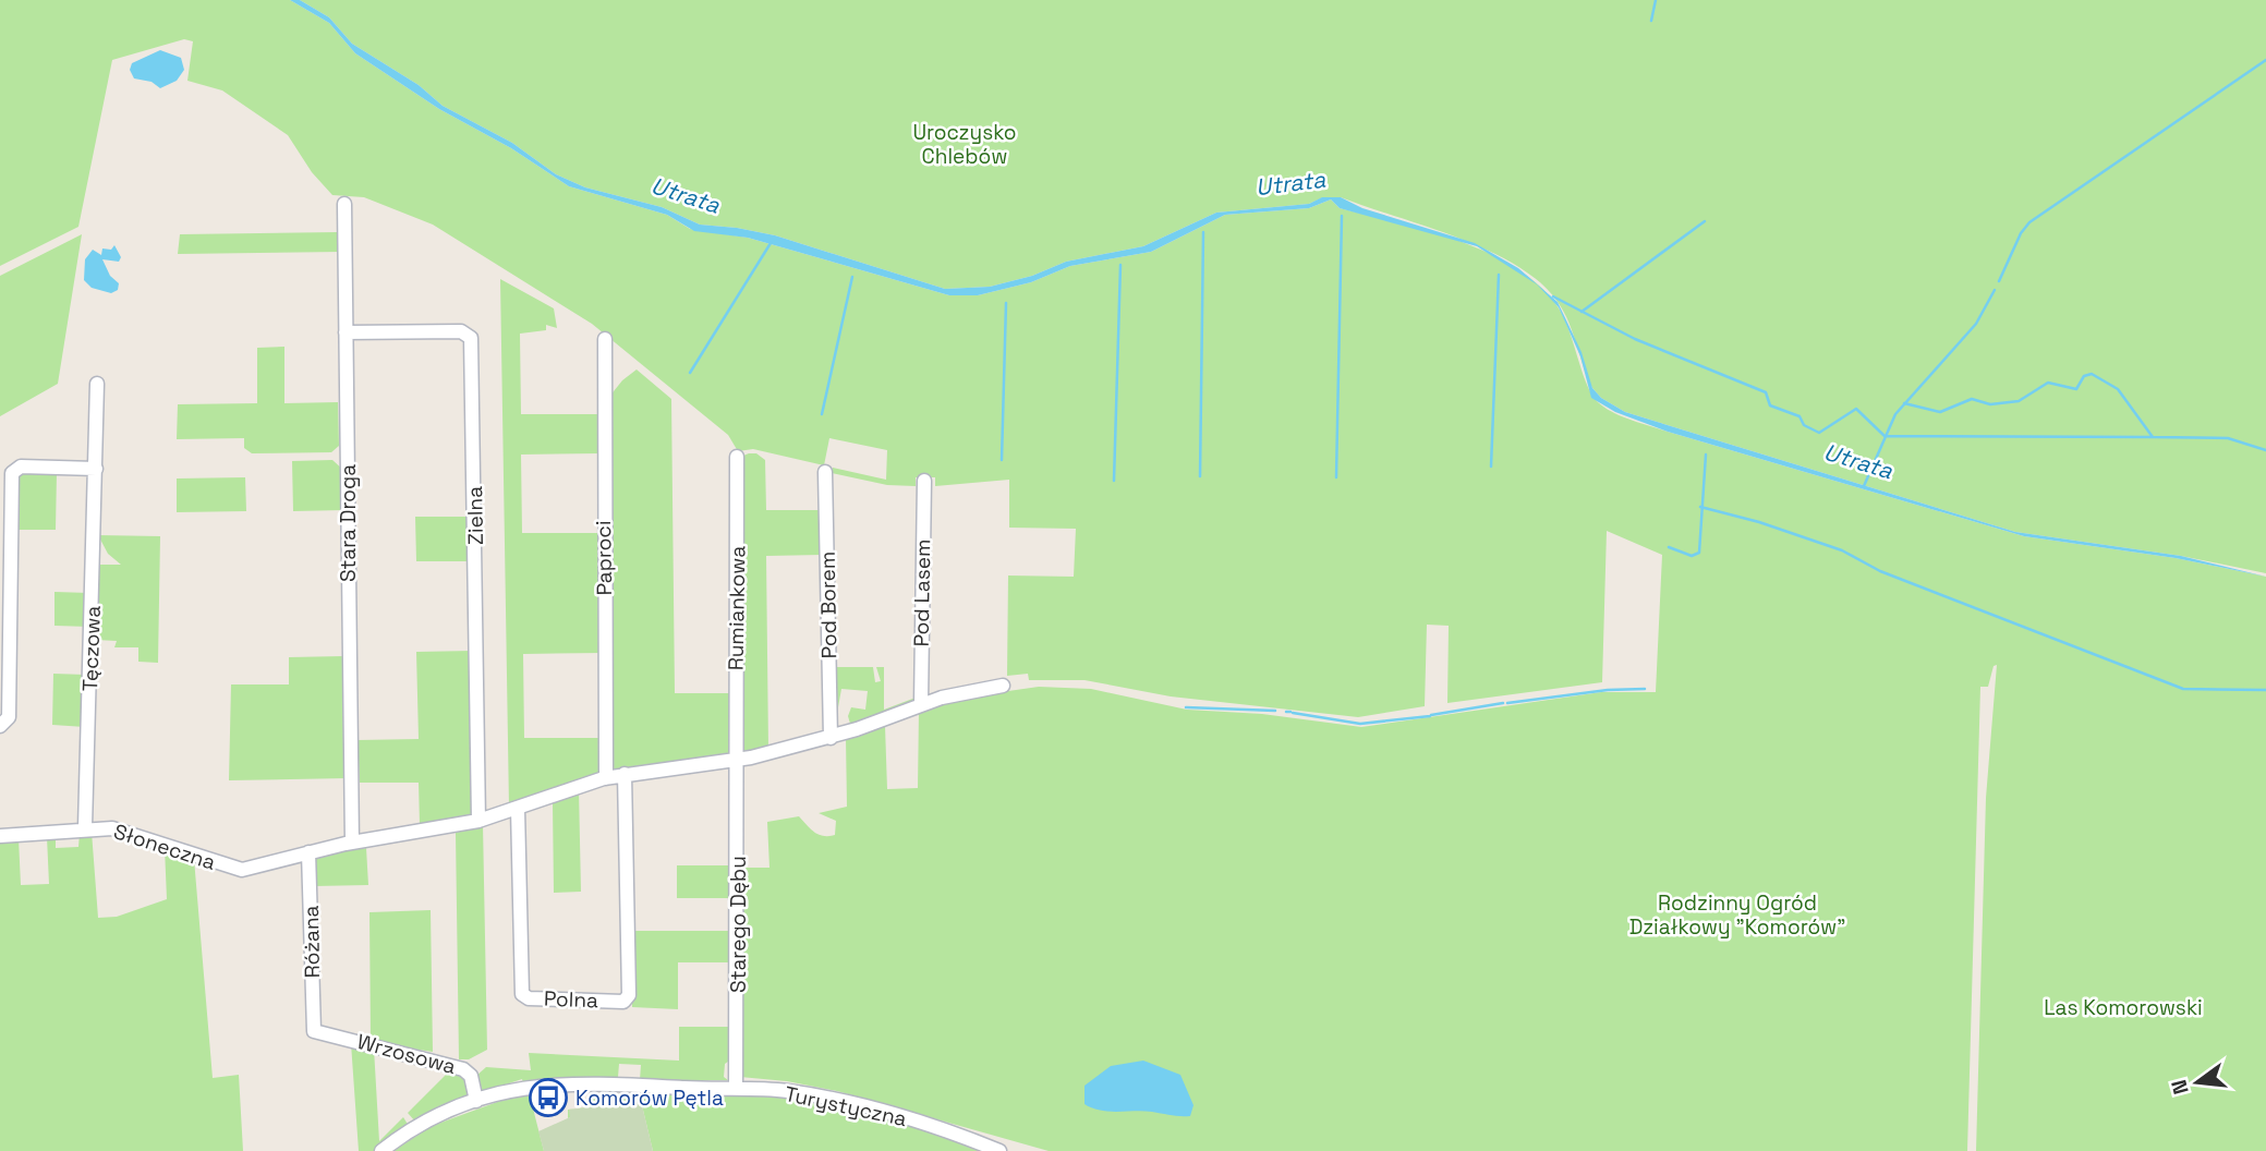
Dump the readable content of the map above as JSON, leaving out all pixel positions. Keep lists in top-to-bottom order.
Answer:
{
  "streets": {
    "street": [
      "Zielna",
      "Stara Droga",
      "Paproci",
      "Pod Lasem",
      "Pod Borem",
      "Rumiankowa",
      "Tęczowa",
      "Słoneczna",
      "Starego Dębu",
      "Różana",
      "Polna",
      "Wrzosowa",
      "Turystyczna"
    ]
  },
  "crossings": [
    ["Zielna", "Stara Droga"],
    ["Rumiankowa", "Starego Dębu"],
    ["Tęczowa", "Słoneczna"],
    ["Słoneczna", "Różana"],
    ["Starego Dębu", "Turystyczna"],
    ["Różana", "Wrzosowa"],
    ["Wrzosowa", "Turystyczna"]
  ],
  "water": ["Utrata"],
  "parks": ["Uroczysko Chlebów", "Rodzinny Ogród Działkowy \"Komorów\"", "Las Komorowski"],
  "places": {
    "bus stop": ["Komorów Pętla"]
  },
  "north": "left"
}
